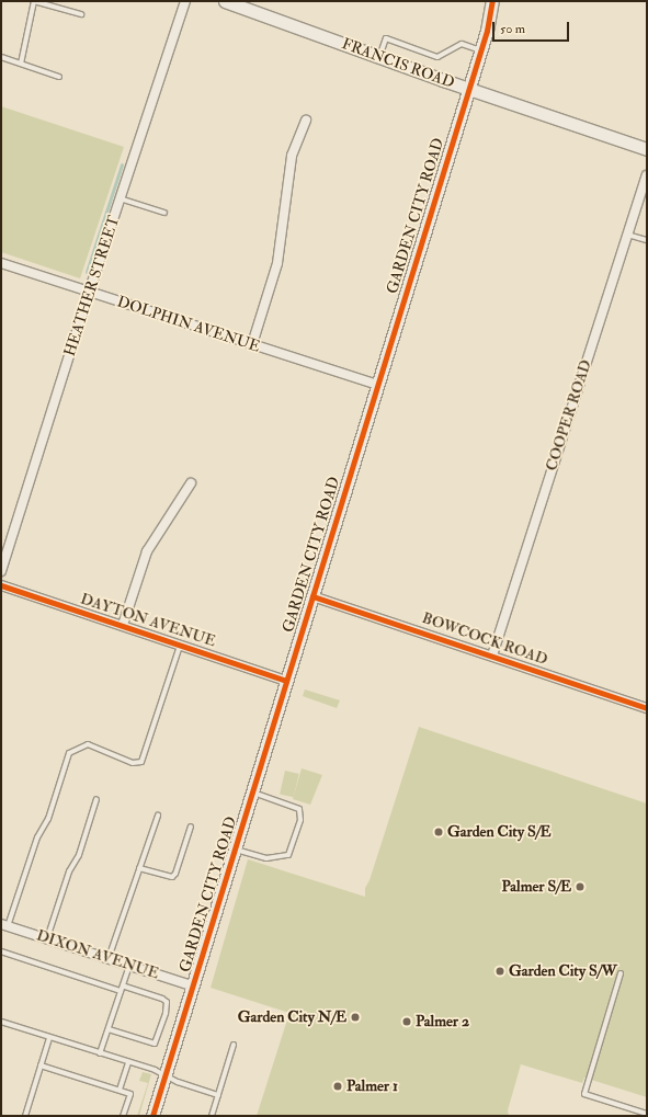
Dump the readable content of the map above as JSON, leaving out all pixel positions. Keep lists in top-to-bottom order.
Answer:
{
  "streets": {
    "street": [
      "FRANCIS ROAD",
      "GARDEN CITY ROAD",
      "HEATHER STREET",
      "DOLPHIN AVENUE",
      "COOPER ROAD",
      "DAYTON AVENUE",
      "BOWCOCK ROAD",
      "DIXON AVENUE"
    ]
  },
  "crossings": [
    ["FRANCIS ROAD", "GARDEN CITY ROAD"],
    ["GARDEN CITY ROAD", "DOLPHIN AVENUE"],
    ["GARDEN CITY ROAD", "DAYTON AVENUE"],
    ["GARDEN CITY ROAD", "BOWCOCK ROAD"],
    ["GARDEN CITY ROAD", "DIXON AVENUE"],
    ["HEATHER STREET", "DOLPHIN AVENUE"],
    ["COOPER ROAD", "BOWCOCK ROAD"]
  ],
  "places": [
    "Garden City S/E",
    "Palmer S/E",
    "Garden City S/W",
    "Garden City N/E",
    "Palmer 2",
    "Palmer 1"
  ],
  "scale_bar": "50 m"
}
